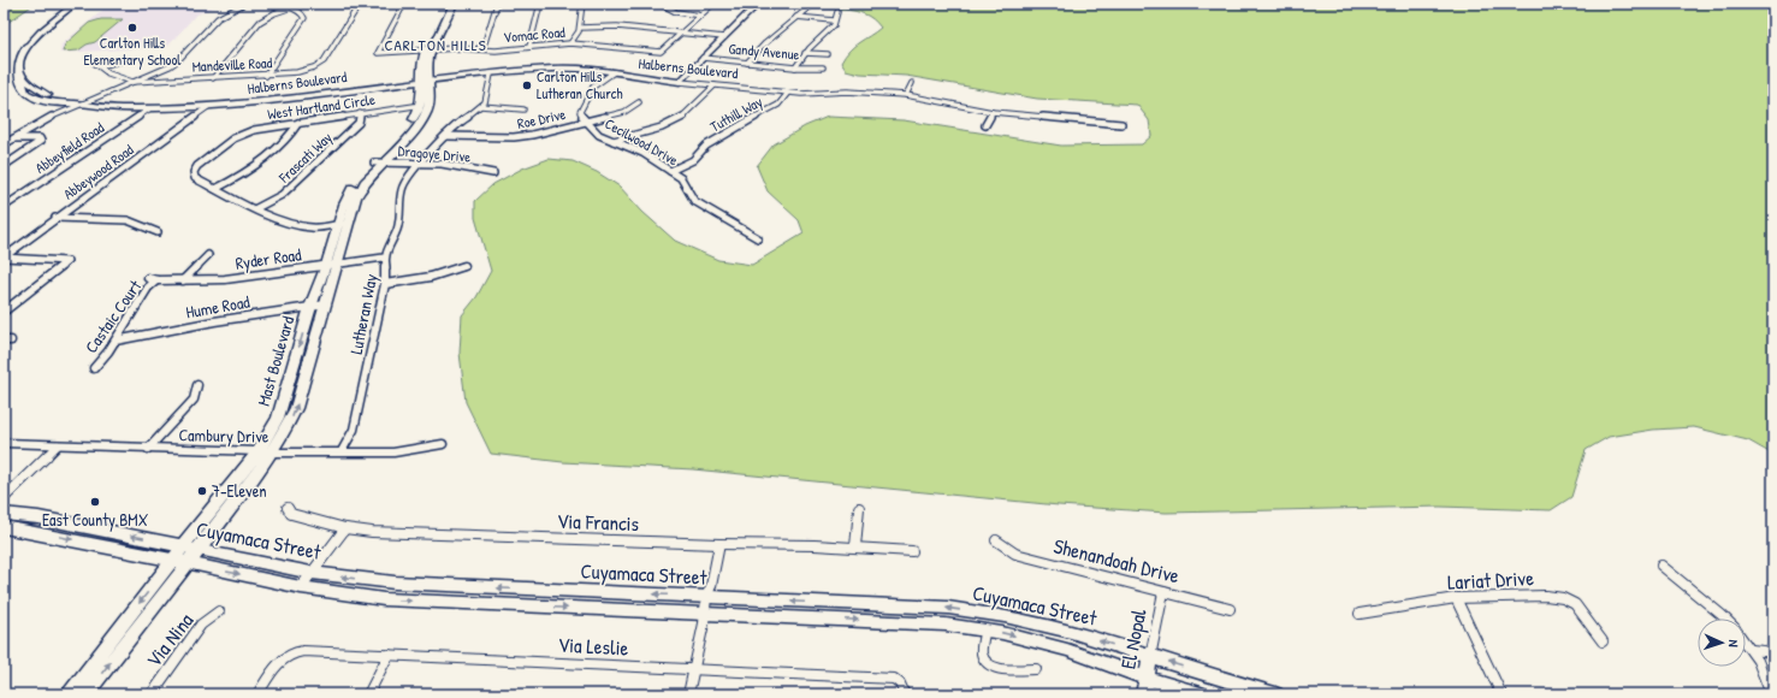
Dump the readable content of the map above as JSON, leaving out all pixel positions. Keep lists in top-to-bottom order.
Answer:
{
  "streets": {
    "main road": [
      "Halberns Boulevard",
      "Mast Boulevard",
      "Cuyamaca Street",
      "El Nopal"
    ],
    "street": [
      "Vomac Road",
      "Gandy Avenue",
      "Mandeville Road",
      "West Hartland Circle",
      "Tuthill Way",
      "Roe Drive",
      "Cecilwood Drive",
      "Abbeyfield Road",
      "Dragoye Drive",
      "Frascati Way",
      "Abbeywood Road",
      "Ryder Road",
      "Hume Road",
      "Lutheran Way",
      "Castaic Court",
      "Cambury Drive",
      "Via Francis",
      "Shenandoah Drive",
      "Lariat Drive",
      "Via Nina",
      "Via Leslie"
    ]
  },
  "crossings": [
    ["Halberns Boulevard", "Tuthill Way"],
    ["Halberns Boulevard", "Cecilwood Drive"],
    ["Halberns Boulevard", "Abbeyfield Road"],
    ["Halberns Boulevard", "Abbeywood Road"],
    ["West Hartland Circle", "Frascati Way"],
    ["West Hartland Circle", "Mast Boulevard"],
    ["Tuthill Way", "Cecilwood Drive"],
    ["Roe Drive", "Cecilwood Drive"],
    ["Roe Drive", "Lutheran Way"],
    ["Dragoye Drive", "Lutheran Way"],
    ["Dragoye Drive", "Mast Boulevard"],
    ["Ryder Road", "Lutheran Way"],
    ["Ryder Road", "Castaic Court"],
    ["Ryder Road", "Mast Boulevard"],
    ["Hume Road", "Castaic Court"],
    ["Hume Road", "Mast Boulevard"],
    ["Lutheran Way", "Cambury Drive"],
    ["Mast Boulevard", "Cambury Drive"],
    ["Mast Boulevard", "Cuyamaca Street"],
    ["Cuyamaca Street", "El Nopal"],
    ["Shenandoah Drive", "El Nopal"]
  ],
  "districts": ["CARLTON HILLS"],
  "places": [
    "Carlton Hills Elementary School",
    "Carlton Hills Lutheran Church",
    "7-Eleven",
    "East County BMX"
  ],
  "north": "right"
}
